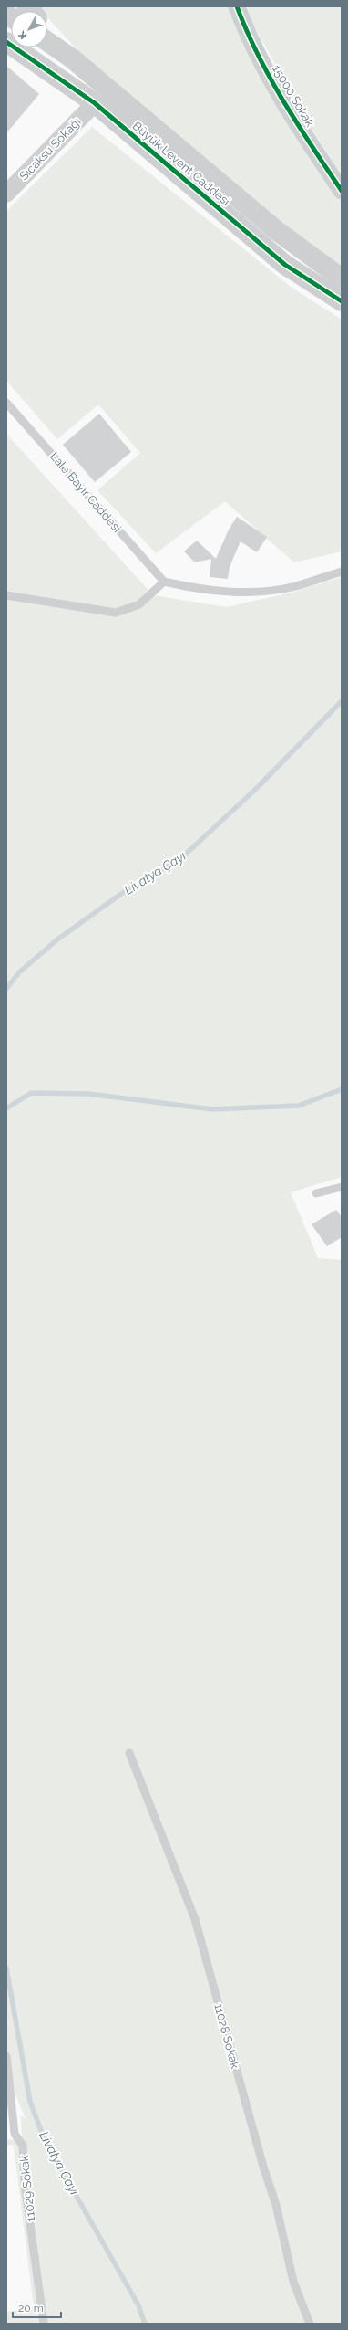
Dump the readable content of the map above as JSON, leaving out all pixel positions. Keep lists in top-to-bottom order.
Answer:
{
  "streets": {
    "street": ["15000 Sokak", "Sıcaksu Sokağı", "Büyük Levent Caddesi"],
    "lane": ["Lale Bayır Caddesi", "11028 Sokak", "11029 Sokak"]
  },
  "crossings": [
    ["Sıcaksu Sokağı", "Büyük Levent Caddesi"]
  ],
  "water": ["Livatya Çayı"],
  "scale_bar": "20 m",
  "north": "bottom left"
}
